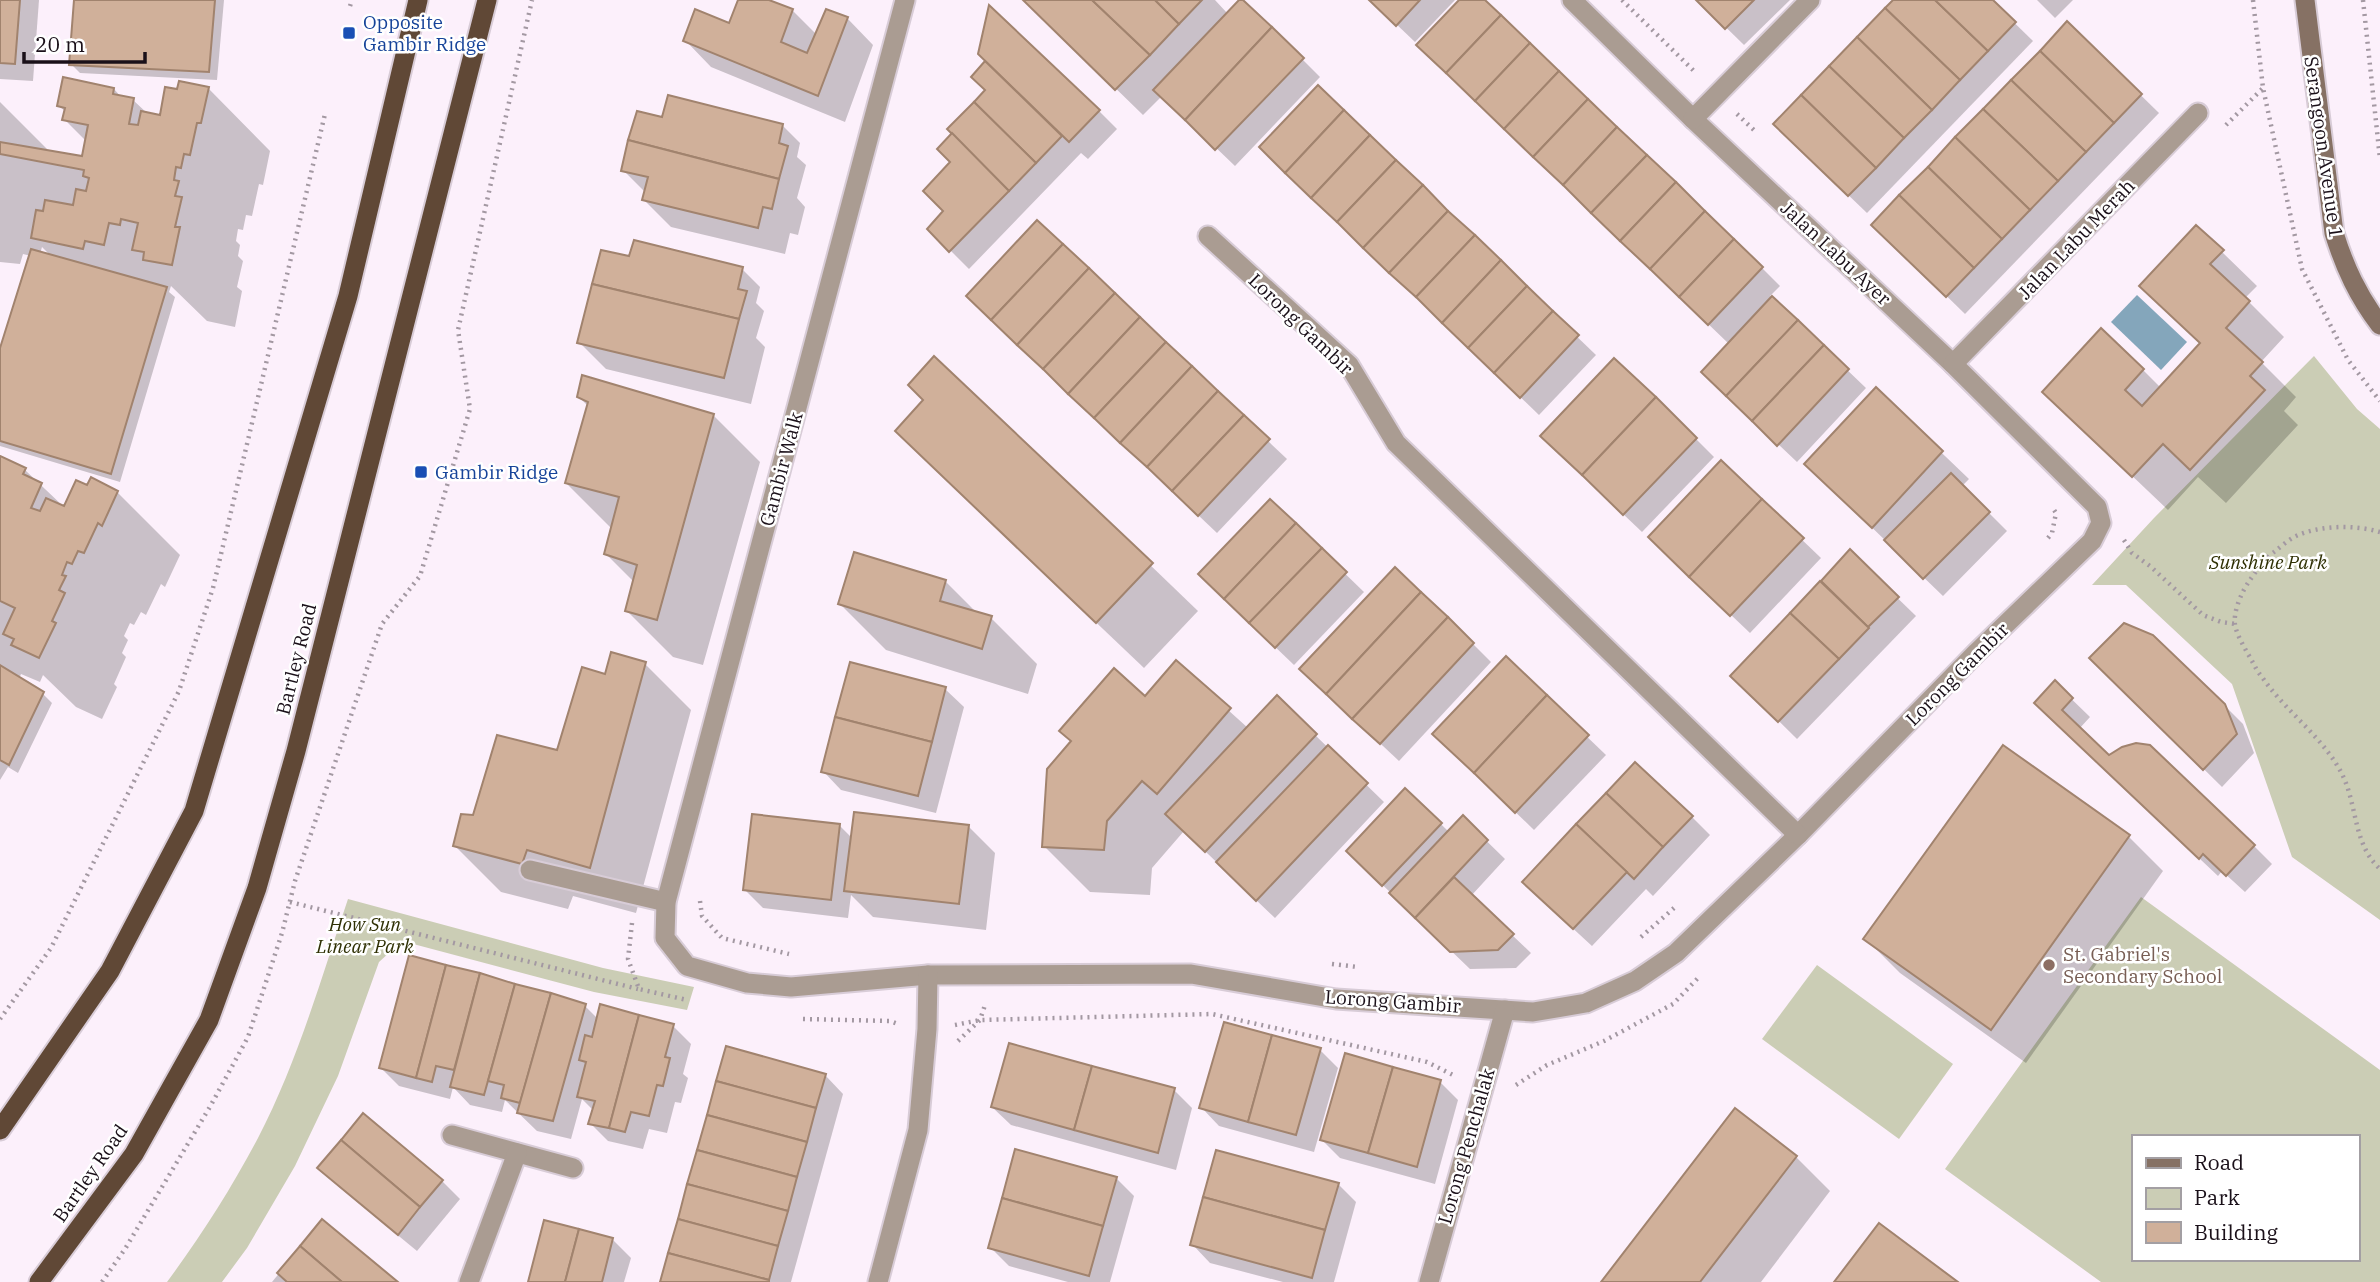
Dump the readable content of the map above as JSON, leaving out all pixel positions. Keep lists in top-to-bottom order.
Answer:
{
  "streets": {
    "highway": ["Bartley Road"],
    "main road": ["Serangoon Avenue 1"],
    "street": [
      "Jalan Labu Merah",
      "Jalan Labu Ayer",
      "Lorong Gambir",
      "Gambir Walk",
      "Lorong Penchalak"
    ]
  },
  "crossings": [
    ["Jalan Labu Merah", "Jalan Labu Ayer"],
    ["Jalan Labu Ayer", "Lorong Gambir"],
    ["Lorong Gambir", "Gambir Walk"],
    ["Lorong Gambir", "Lorong Penchalak"]
  ],
  "parks": ["Sunshine Park", "How Sun Linear Park"],
  "places": {
    "transit": ["Opposite Gambir Ridge", "Gambir Ridge"],
    "other": ["St. Gabriel's Secondary School"]
  },
  "legend": ["Road", "Park", "Building"],
  "scale_bar": "20 m"
}
